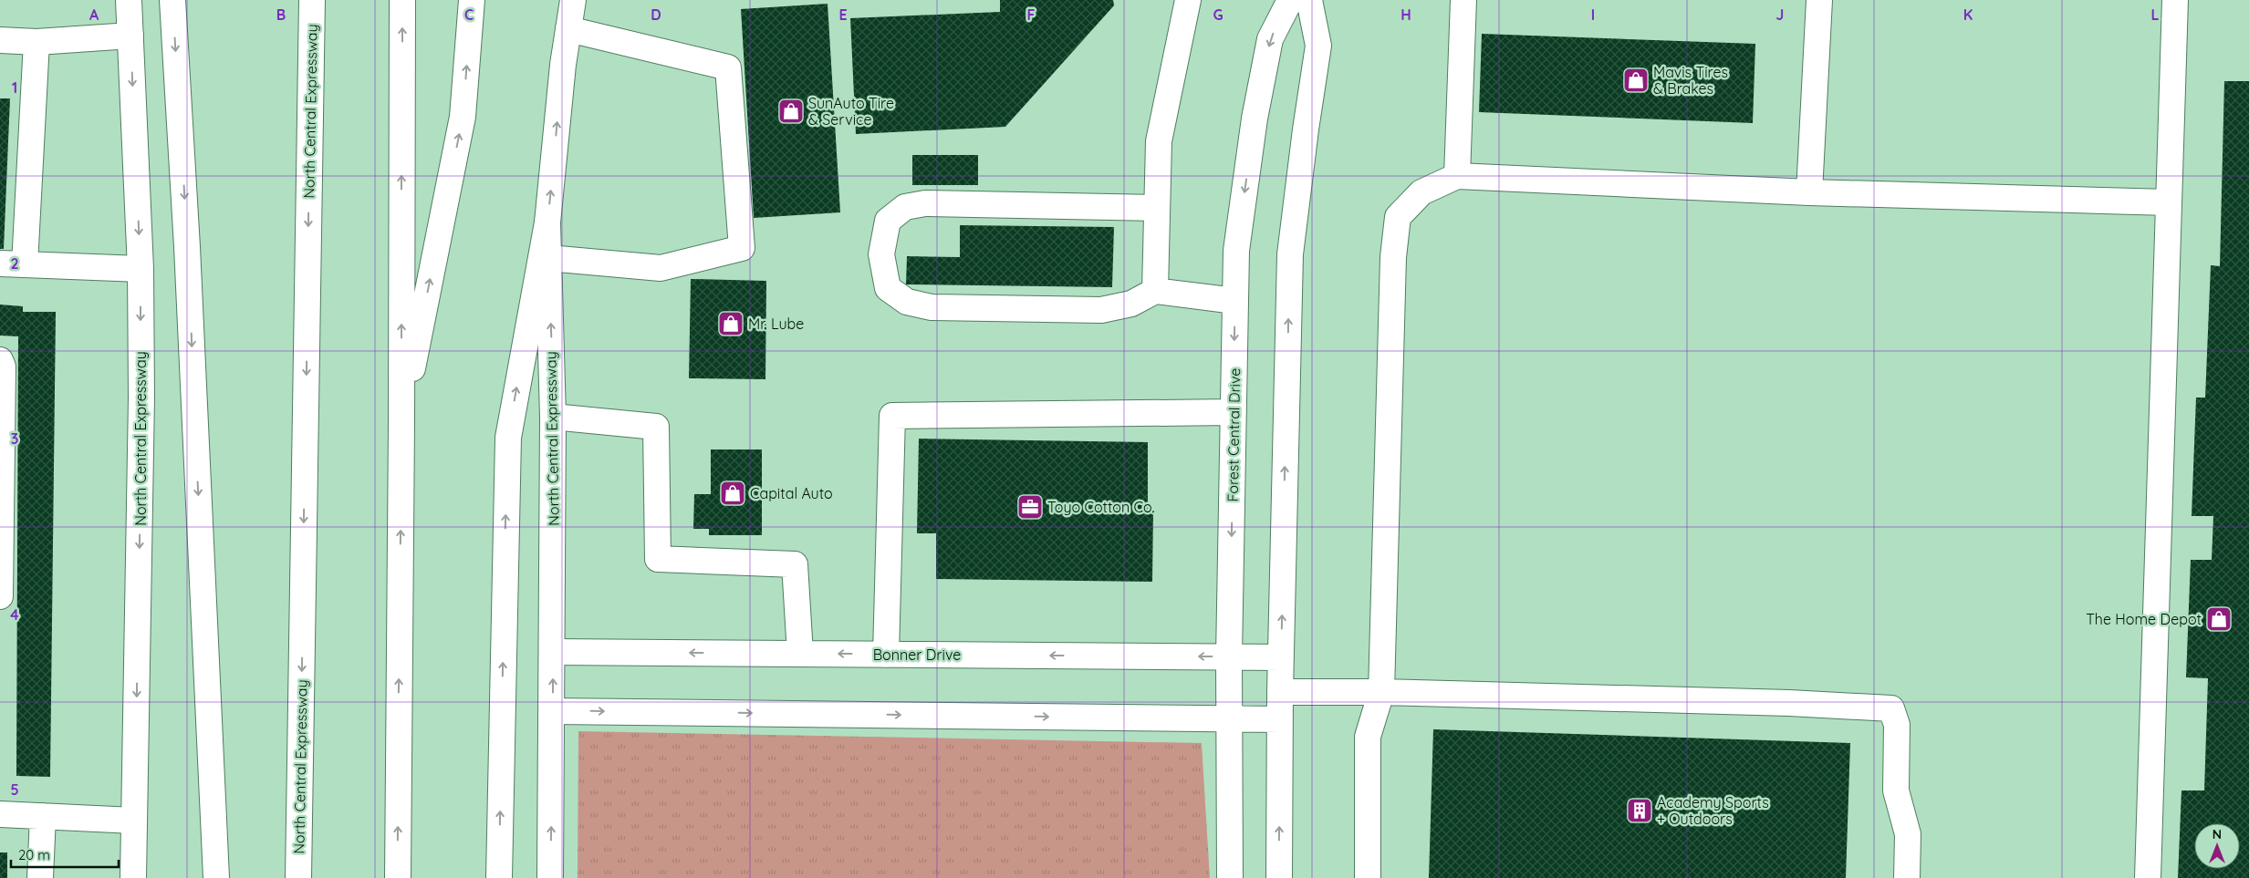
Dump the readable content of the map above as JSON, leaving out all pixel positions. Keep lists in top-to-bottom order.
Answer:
{
  "streets": {
    "main road": ["North Central Expressway", "Forest Central Drive", "Bonner Drive"]
  },
  "crossings": [
    ["North Central Expressway", "Bonner Drive"],
    ["Forest Central Drive", "Bonner Drive"]
  ],
  "places": {
    "shop": [
      "Mavis Tires & Brakes",
      "SunAuto Tire & Service",
      "Mr. Lube",
      "Capital Auto",
      "The Home Depot"
    ],
    "office": ["Toyo Cotton Co."],
    "building": ["Academy Sports + Outdoors"]
  },
  "scale_bar": "20 m",
  "north": "top",
  "grid": {
    "columns": [
      "A",
      "B",
      "C",
      "D",
      "E",
      "F",
      "G",
      "H",
      "I",
      "J",
      "K",
      "L"
    ],
    "rows": [
      "1",
      "2",
      "3",
      "4",
      "5"
    ]
  }
}
